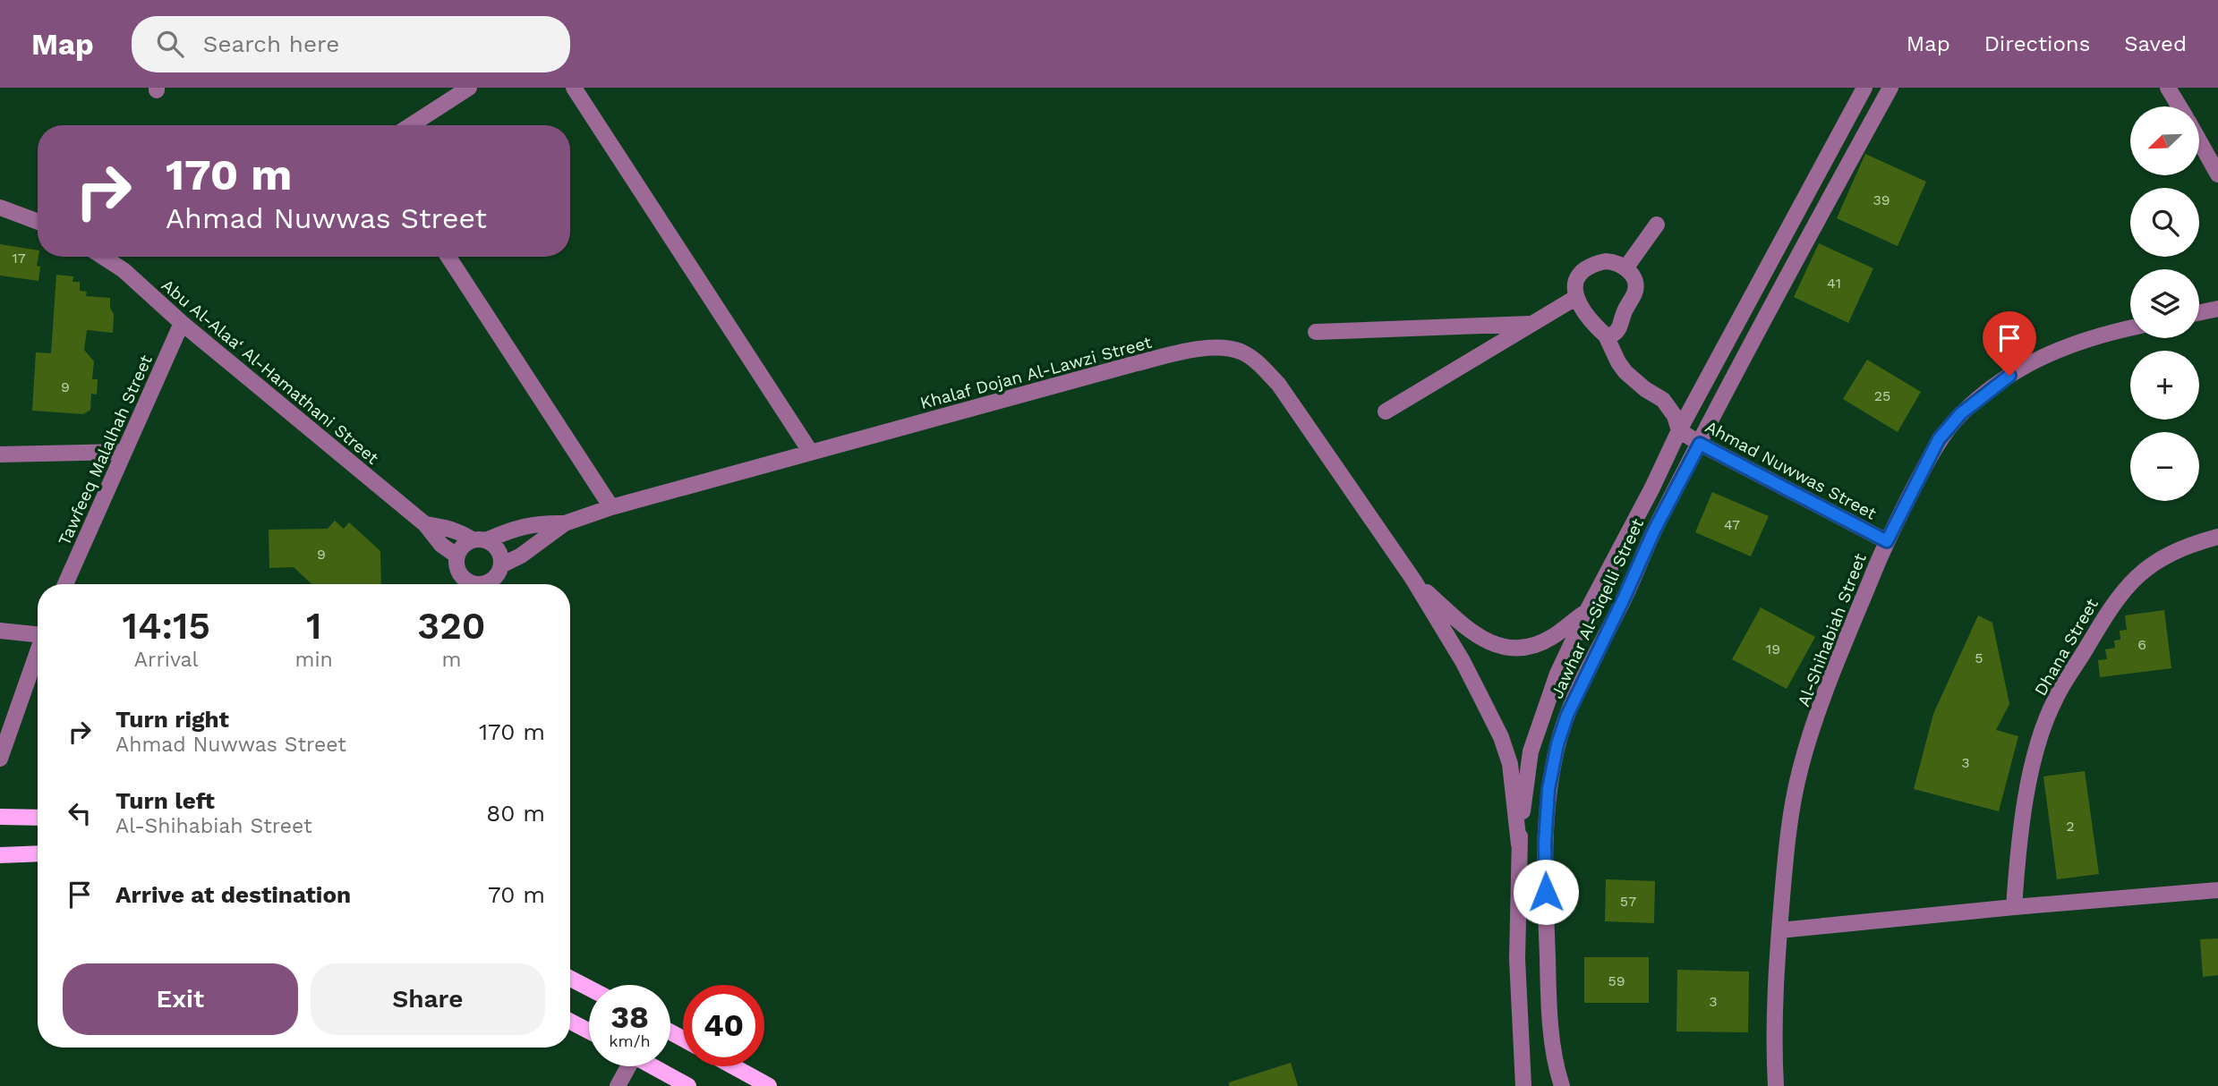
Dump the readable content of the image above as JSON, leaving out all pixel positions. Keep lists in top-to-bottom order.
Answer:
{
  "streets": {
    "street": [
      "Abu Al-Alaa‘ Al-Hamathani Street",
      "Khalaf Dojan Al-Lawzi Street",
      "Tawfeeq Malalhah Street",
      "Ahmad Nuwwas Street",
      "Jawhar Al-Siqelli Street",
      "Al-Shihabiah Street",
      "Dhana Street"
    ]
  },
  "crossings": [
    ["Abu Al-Alaa‘ Al-Hamathani Street", "Khalaf Dojan Al-Lawzi Street"],
    ["Abu Al-Alaa‘ Al-Hamathani Street", "Tawfeeq Malalhah Street"],
    ["Khalaf Dojan Al-Lawzi Street", "Jawhar Al-Siqelli Street"],
    ["Ahmad Nuwwas Street", "Jawhar Al-Siqelli Street"],
    ["Ahmad Nuwwas Street", "Al-Shihabiah Street"]
  ],
  "house_numbers": [
    "39",
    "17",
    "41",
    "9",
    "25",
    "47",
    "9",
    "6",
    "19",
    "5",
    "3",
    "2",
    "57",
    "59",
    "3"
  ],
  "north": "bottom left",
  "page": {
    "header": "Map",
    "search": "Search here",
    "nav": ["Map", "Directions", "Saved"],
    "map_buttons": ["+", "−"],
    "turn": ["170 m", "Ahmad Nuwwas Street"],
    "eta": [
      "14:15",
      "Arrival",
      "1",
      "min",
      "320",
      "m"
    ],
    "list": [
      {
        "name": "Turn right",
        "note": "Ahmad Nuwwas Street",
        "value": "170 m"
      },
      {
        "name": "Turn left",
        "note": "Al-Shihabiah Street",
        "value": "80 m"
      },
      {
        "name": "Arrive at destination",
        "value": "70 m"
      }
    ],
    "buttons": ["Exit", "Share"],
    "speed": "38 km/h",
    "limit": "40"
  }
}
